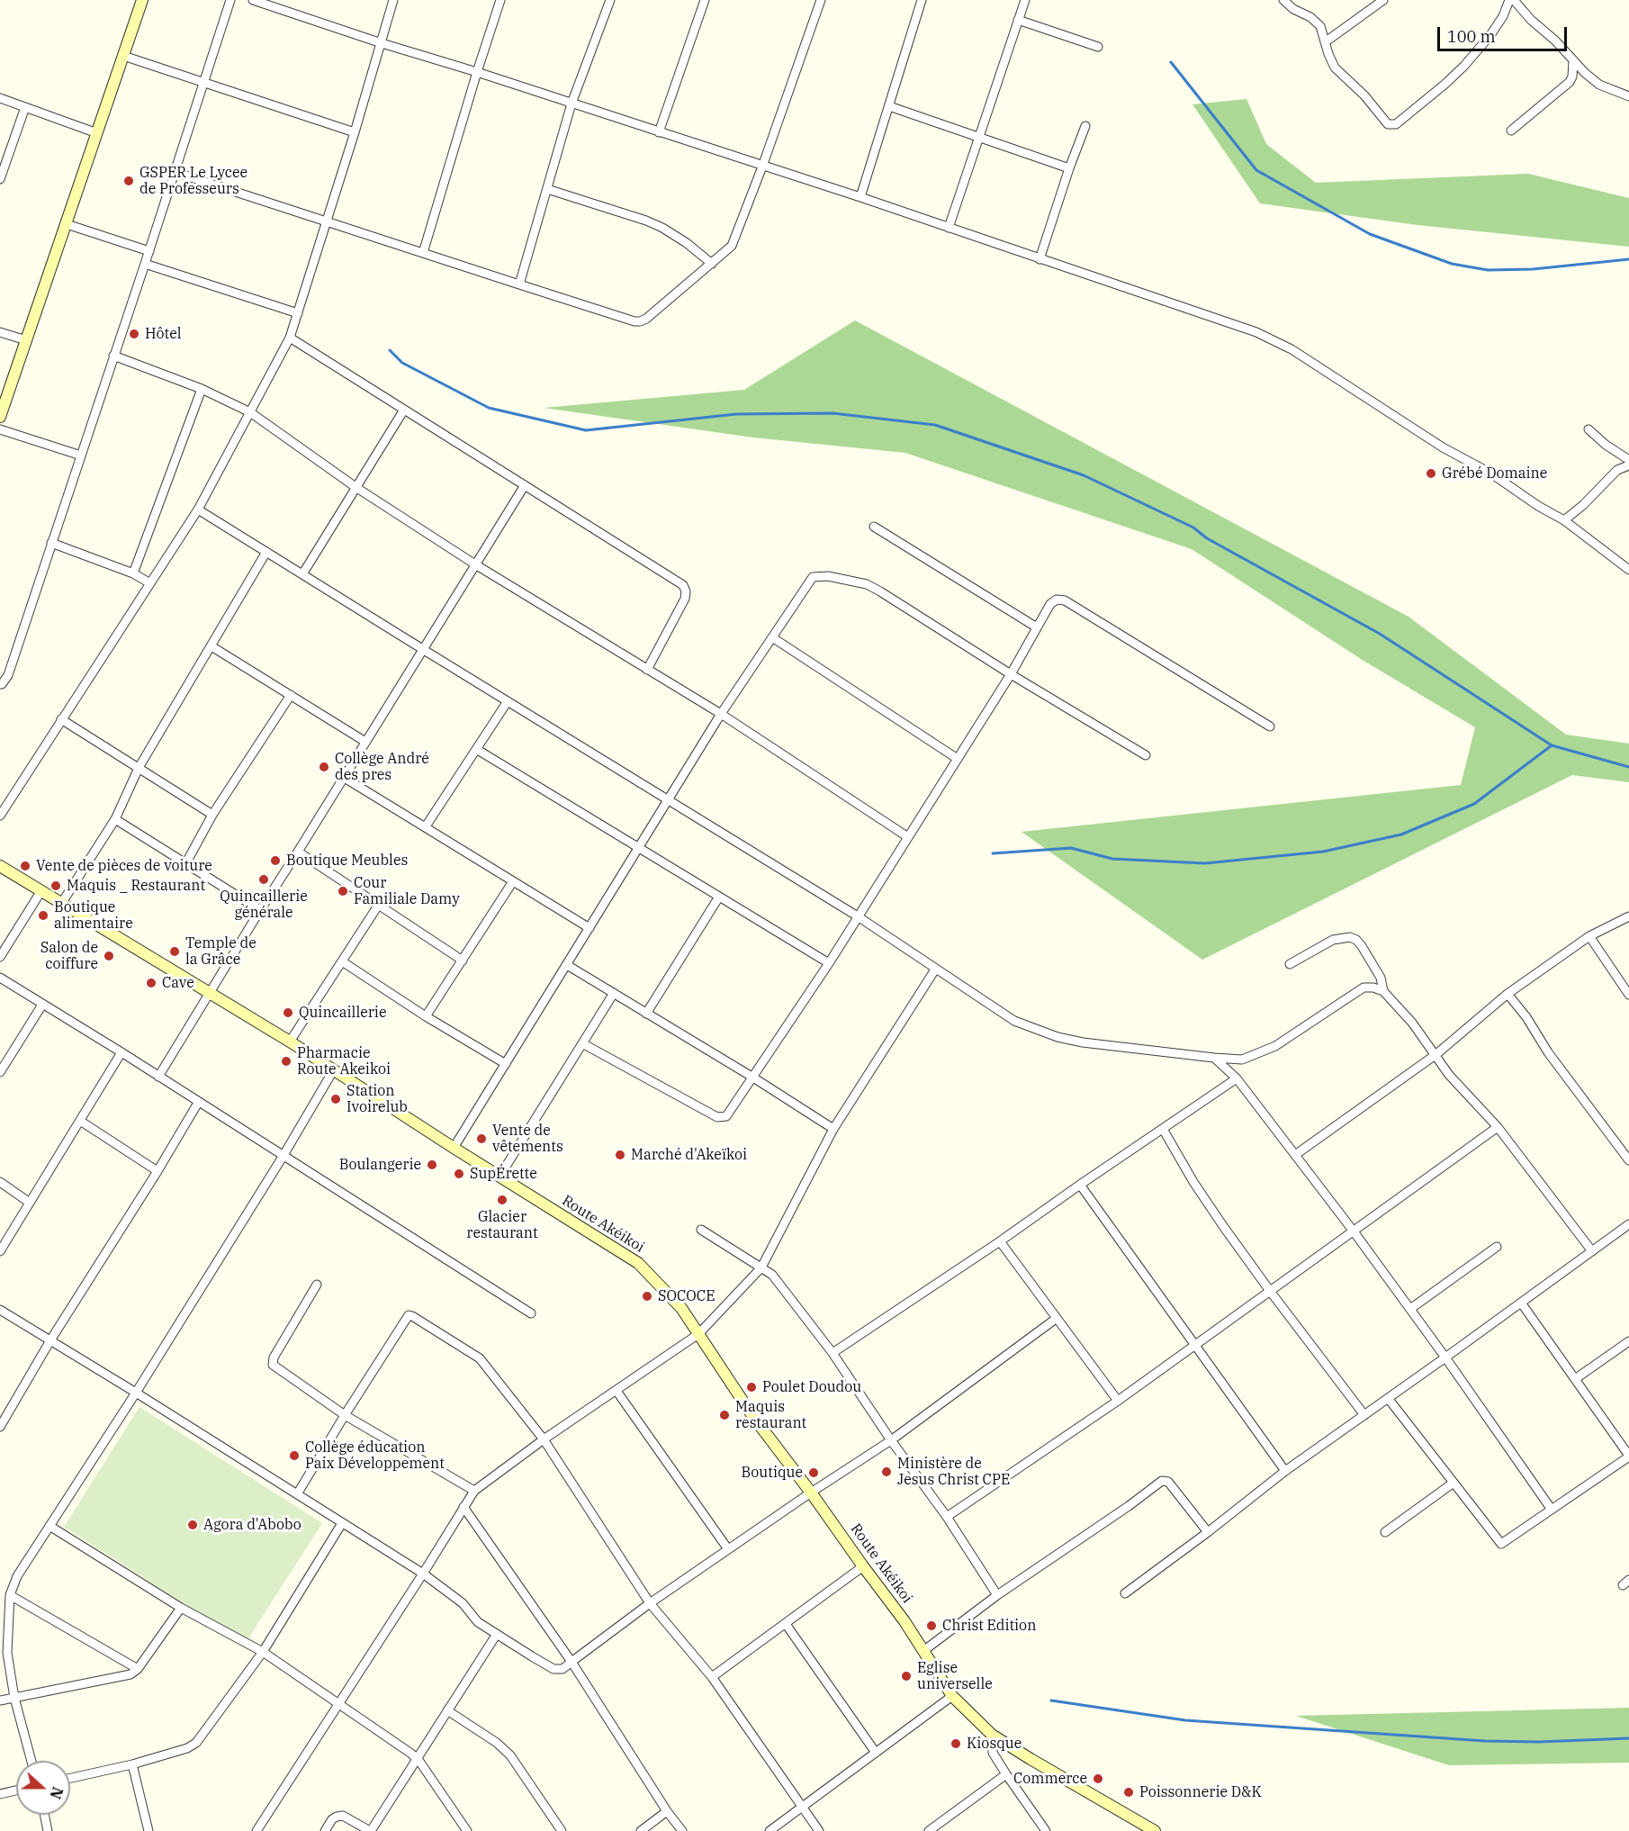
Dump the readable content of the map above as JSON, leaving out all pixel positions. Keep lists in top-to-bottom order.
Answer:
{
  "streets": {
    "street": ["Route Akéikoi"]
  },
  "places": [
    "GSPER Le Lycee de Professeurs",
    "Hôtel",
    "Grébé Domaine",
    "Collège André des pres",
    "Boutique Meubles",
    "Vente de pièces de voiture",
    "Quincaillerie générale",
    "Maquis _ Restaurant",
    "Cour Familiale Damy",
    "Boutique alimentaire",
    "Temple de la Grâce",
    "Salon de coiffure",
    "Cave",
    "Quincaillerie",
    "Pharmacie Route Akeikoi",
    "Station Ivoirelub",
    "Vente de vêtements",
    "Marché d'Akeïkoi",
    "Boulangerie",
    "SupÉrette",
    "Glacier restaurant",
    "SOCOCE",
    "Poulet Doudou",
    "Maquis restaurant",
    "Collège éducation Paix Développement",
    "Ministère de Jesus Christ CPE",
    "Boutique",
    "Agora d'Abobo",
    "Christ Edition",
    "Eglise universelle",
    "Kiosque",
    "Commerce",
    "Poissonnerie D&K"
  ],
  "scale_bar": "100 m",
  "north": "right"
}
